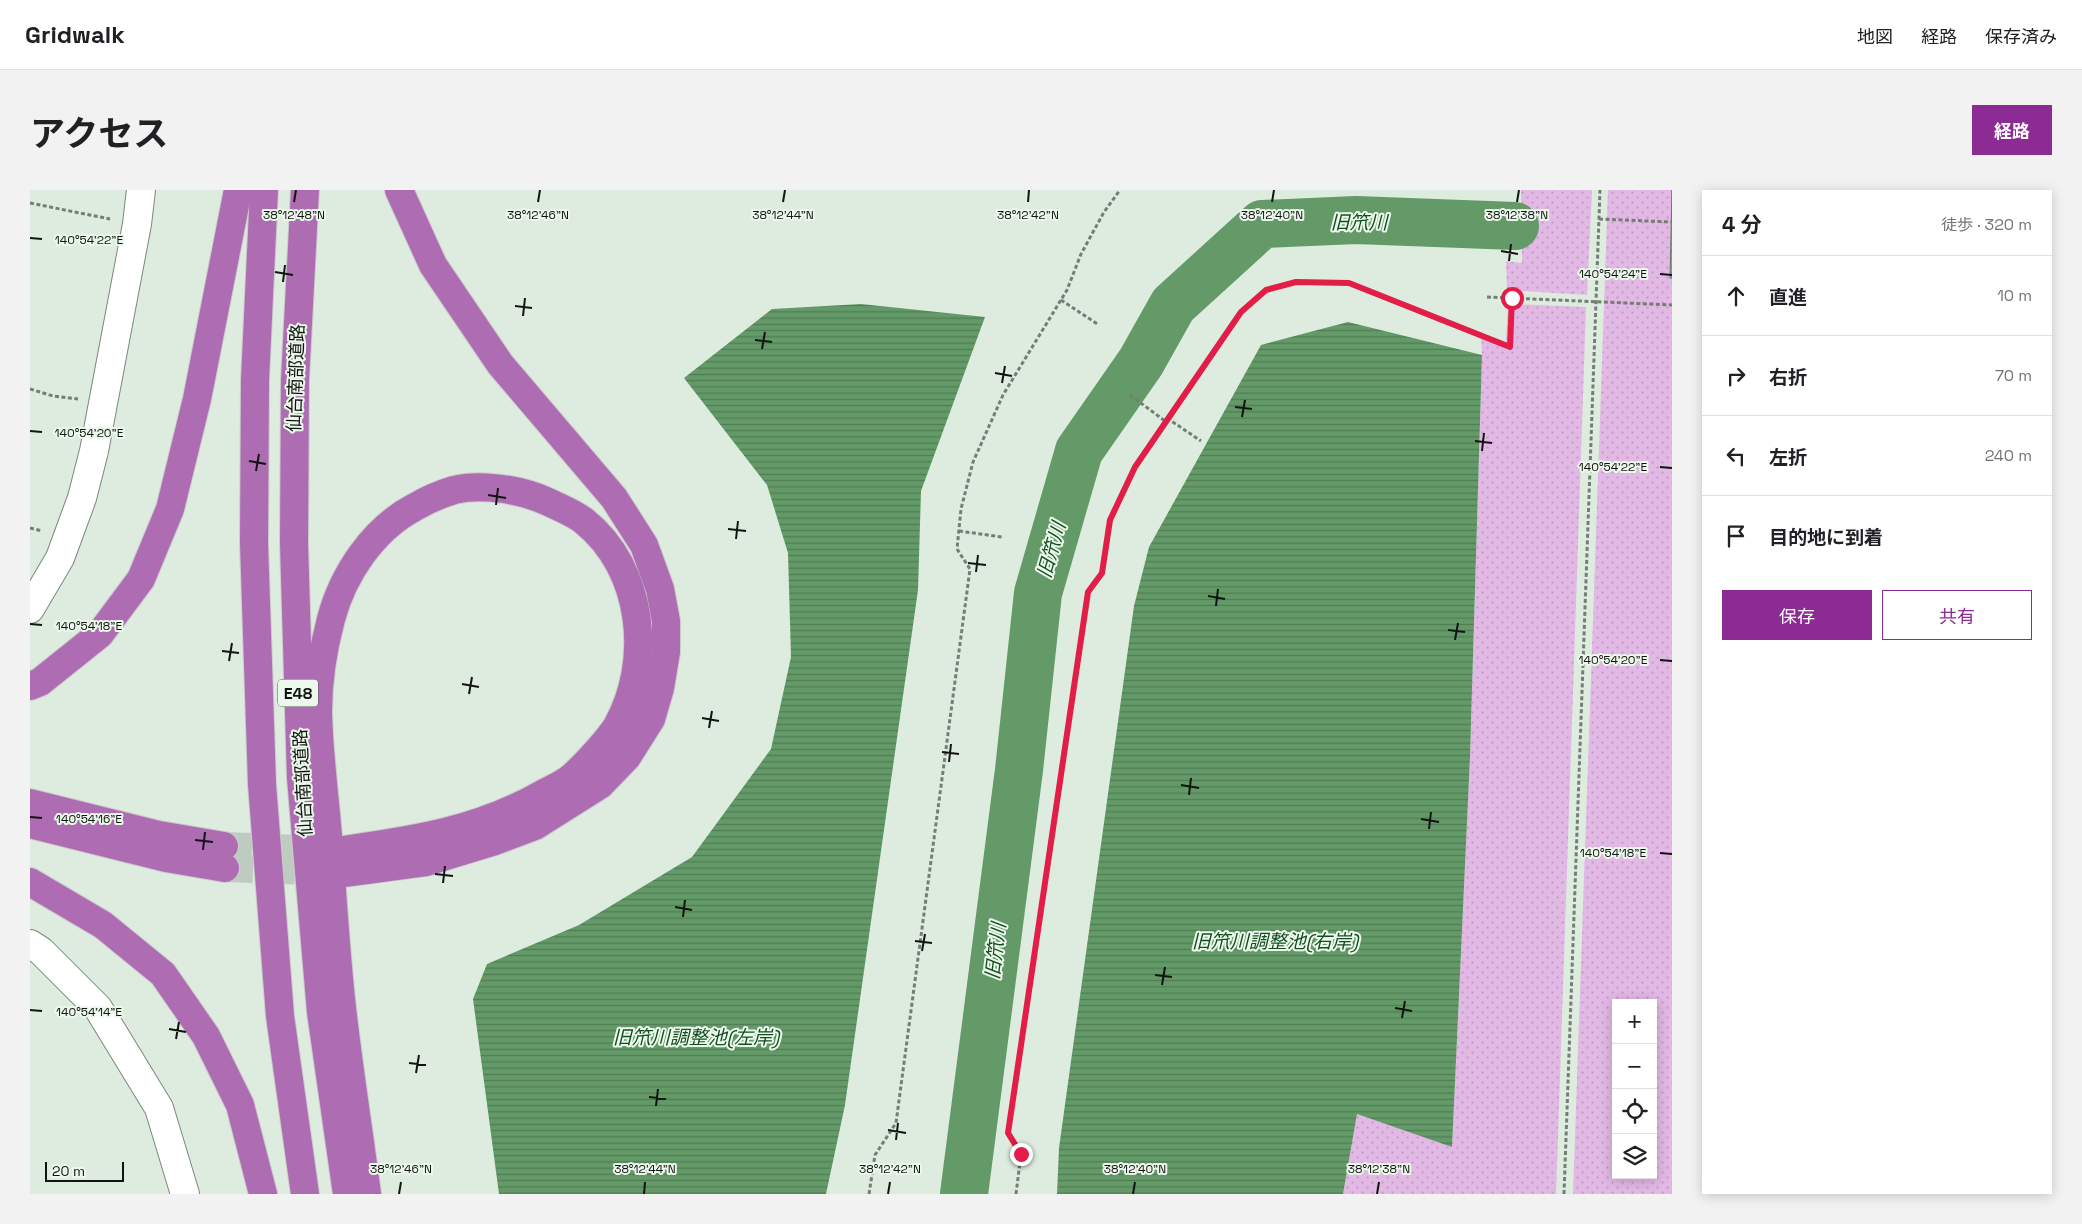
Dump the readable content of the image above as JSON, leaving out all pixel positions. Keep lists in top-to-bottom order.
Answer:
{
  "streets": {
    "highway": ["仙台南部道路", "E48"]
  },
  "water": ["旧笊川", "旧笊川調整池(右岸)", "旧笊川調整池(左岸)"],
  "scale_bar": "20 m",
  "page": {
    "header": "Gridwalk",
    "nav": ["地図", "経路", "保存済み"],
    "title": "アクセス",
    "buttons": [
      "経路",
      ["保存", "共有"]
    ],
    "heading": ["4 分", "徒歩 · 320 m"],
    "list": [
      ["直進", "10 m"],
      ["右折", "70 m"],
      ["左折", "240 m"],
      "目的地に到着"
    ],
    "map_buttons": ["+", "−"],
    "scale": "20 m"
  },
  "coordinates": [
    "38°12'48\"N",
    "38°12'46\"N",
    "38°12'44\"N",
    "38°12'42\"N",
    "38°12'40\"N",
    "38°12'38\"N",
    "140°54'22\"E",
    "140°54'24\"E",
    "140°54'20\"E",
    "140°54'18\"E",
    "140°54'16\"E",
    "140°54'14\"E"
  ]
}
